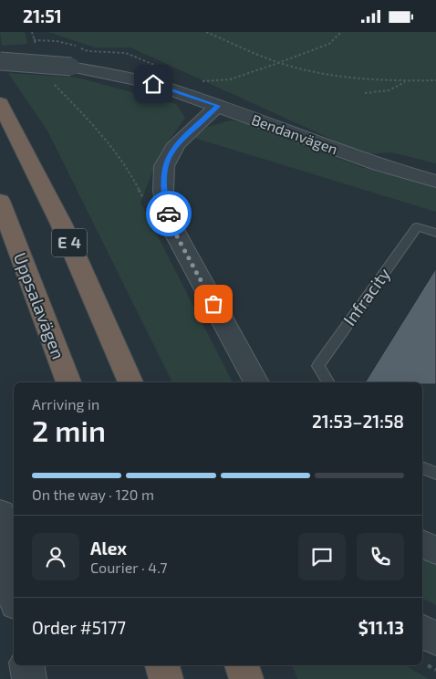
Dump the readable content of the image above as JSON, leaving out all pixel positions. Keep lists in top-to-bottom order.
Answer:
{
  "streets": {
    "highway": ["E 4", "Uppsalavägen"],
    "street": ["Bendanvägen"],
    "lane": ["Infracity"]
  },
  "page": {
    "status": "21:51",
    "heading": ["2 min", "Arriving in", "21:53–21:58"],
    "panel": [
      "Alex",
      "Courier · 4.7",
      "Order #5177",
      "$11.13"
    ],
    "bar": "On the way · 120 m"
  }
}
